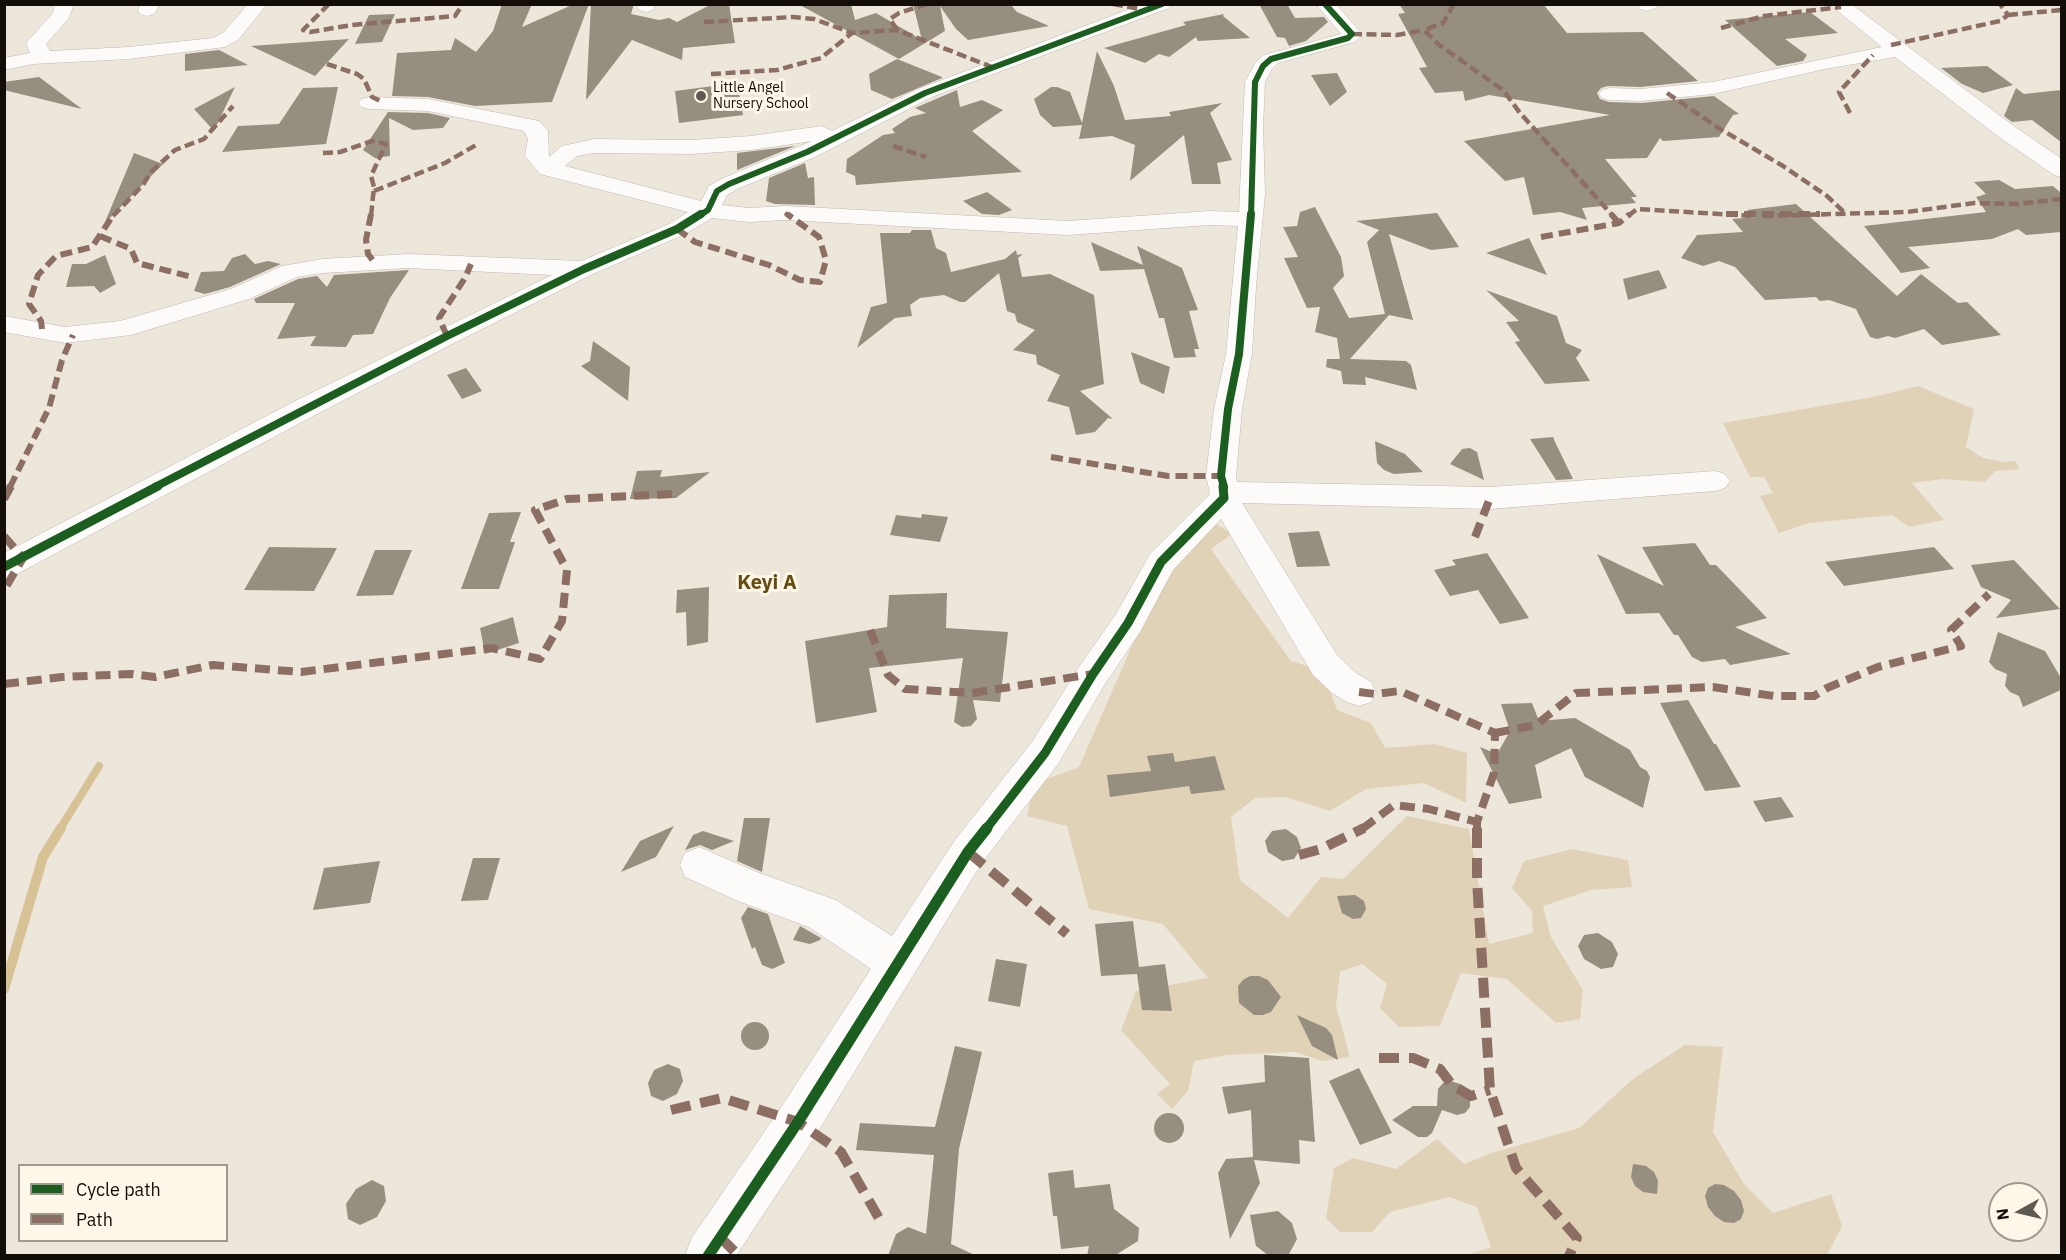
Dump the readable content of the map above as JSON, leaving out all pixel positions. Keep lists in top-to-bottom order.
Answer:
{
  "districts": ["Keyi A"],
  "places": ["Little Angel Nursery School"],
  "legend": ["Cycle path", "Path"],
  "north": "left"
}
